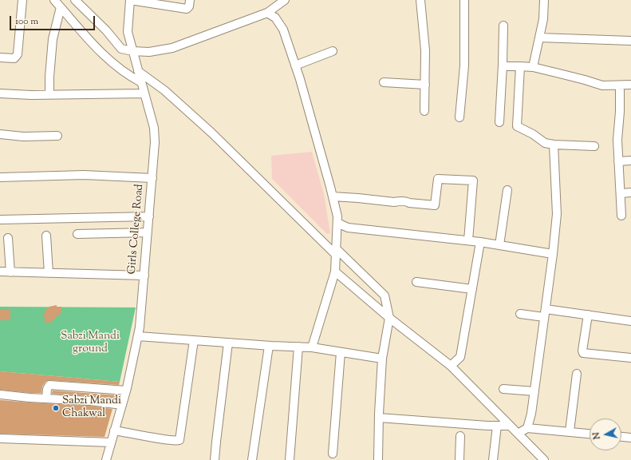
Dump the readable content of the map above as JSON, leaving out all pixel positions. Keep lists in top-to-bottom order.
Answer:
{
  "streets": {
    "street": ["Girls College Road"]
  },
  "parks": ["Sabzi Mandi ground"],
  "places": ["Sabzi Mandi Chakwal"],
  "scale_bar": "100 m",
  "north": "left"
}
